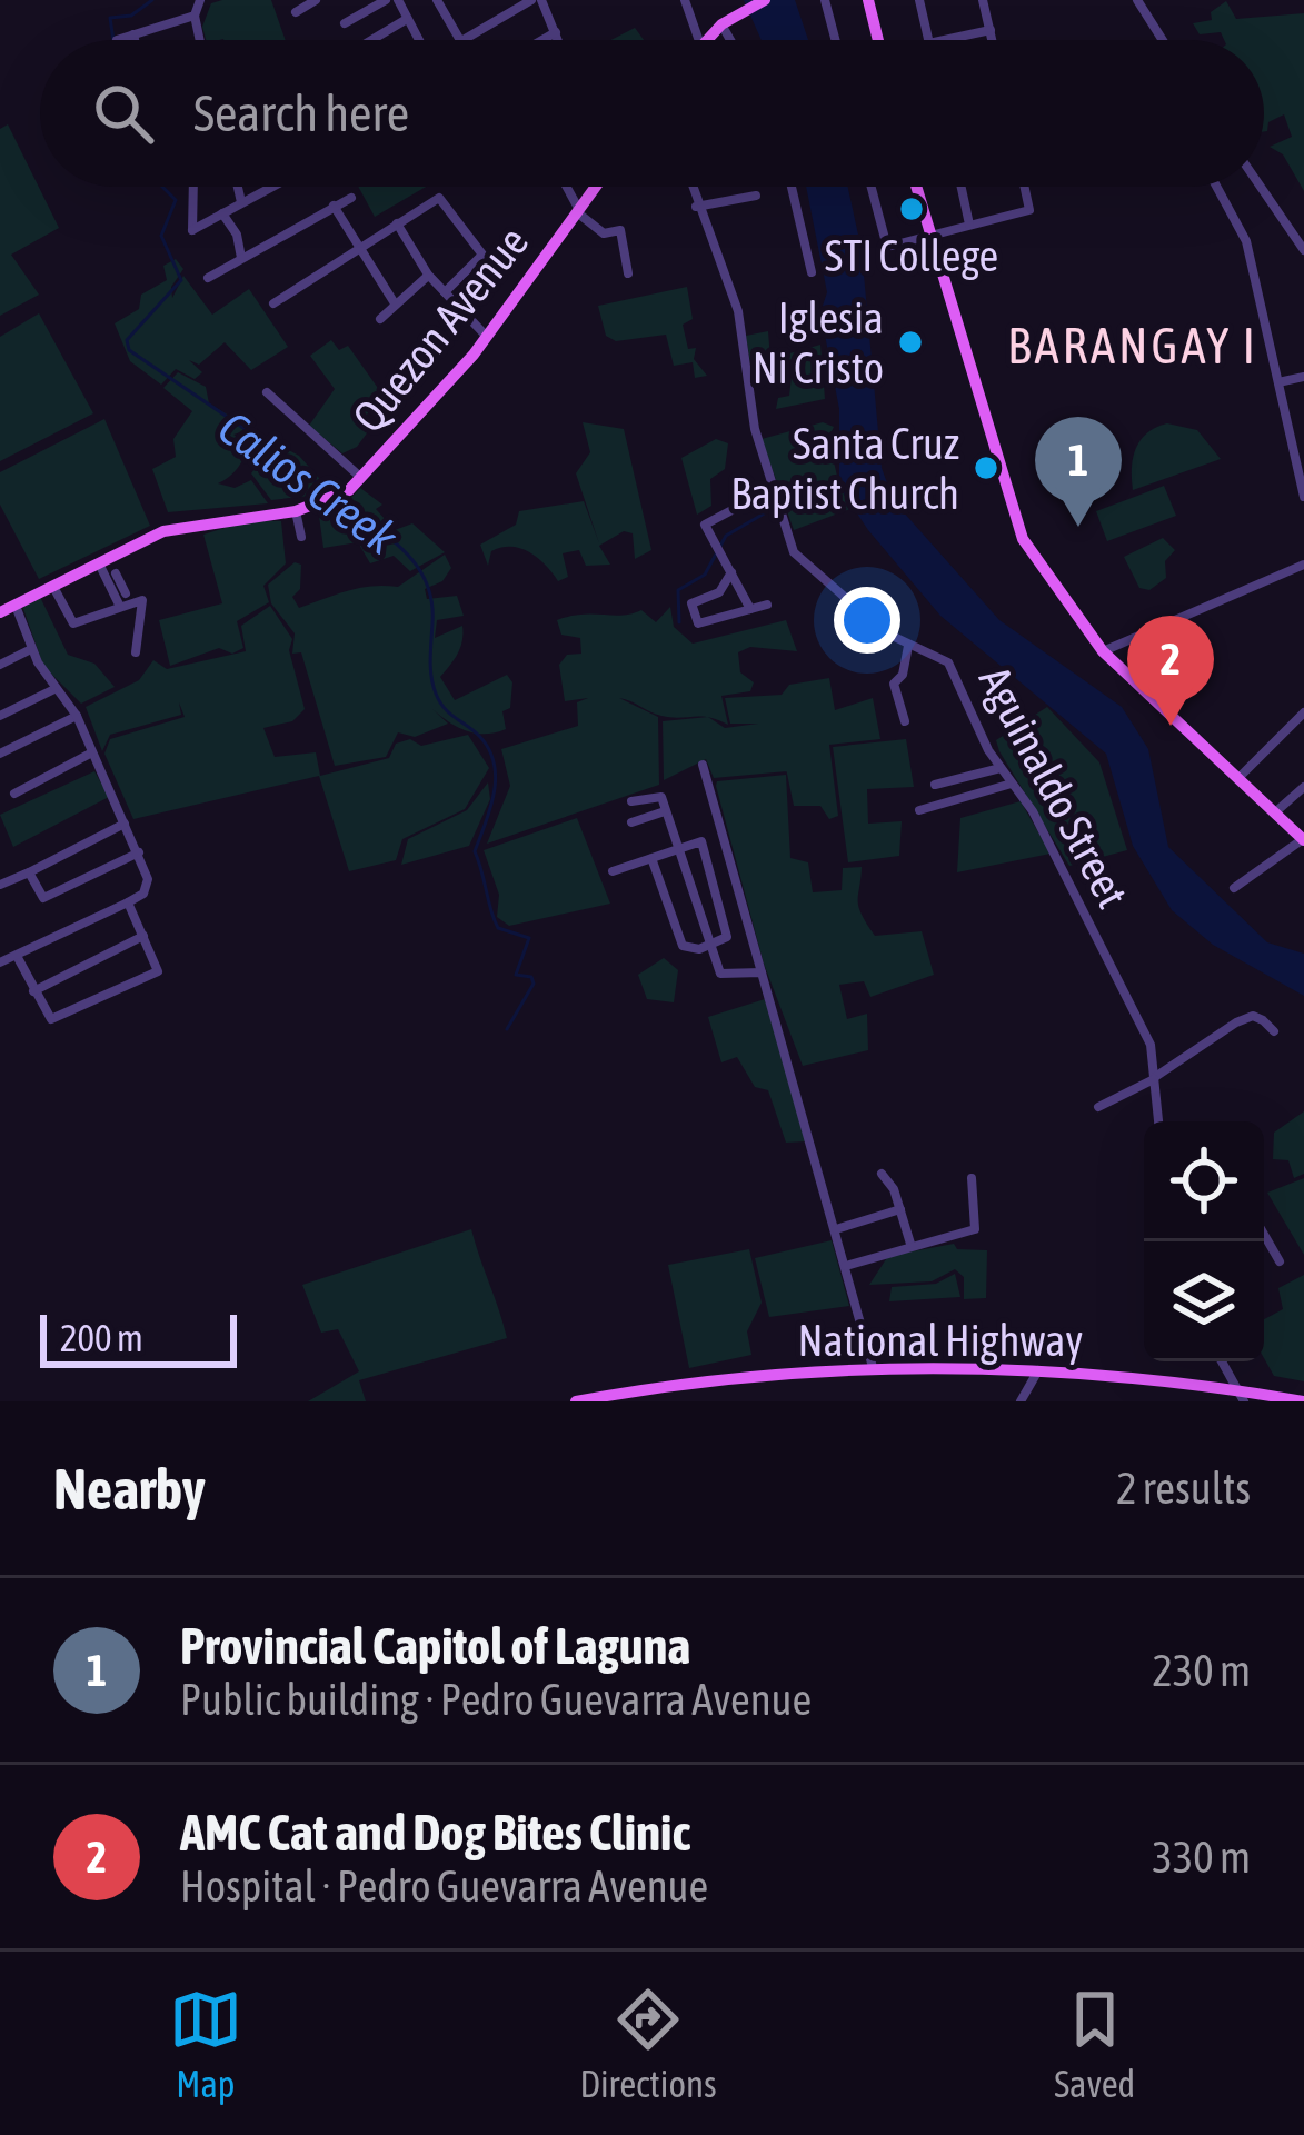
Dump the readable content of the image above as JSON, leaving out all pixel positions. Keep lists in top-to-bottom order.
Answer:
{
  "streets": {
    "main road": ["Quezon Avenue", "National Highway"],
    "street": ["Aguinaldo Street"]
  },
  "districts": ["BARANGAY I"],
  "water": ["Calios Creek"],
  "places": ["STI College", "Iglesia Ni Cristo", "Santa Cruz Baptist Church"],
  "scale_bar": "200 m",
  "page": {
    "search": "Search here",
    "pins": ["1", "2"],
    "scale": "200 m",
    "heading": ["Nearby", "2 results"],
    "list": [
      {
        "mark": "1",
        "name": "Provincial Capitol of Laguna",
        "note": "Public building · Pedro Guevarra Avenue",
        "value": "230 m"
      },
      {
        "mark": "2",
        "name": "AMC Cat and Dog Bites Clinic",
        "note": "Hospital · Pedro Guevarra Avenue",
        "value": "330 m"
      }
    ],
    "nav": ["Map", "Directions", "Saved"]
  }
}
